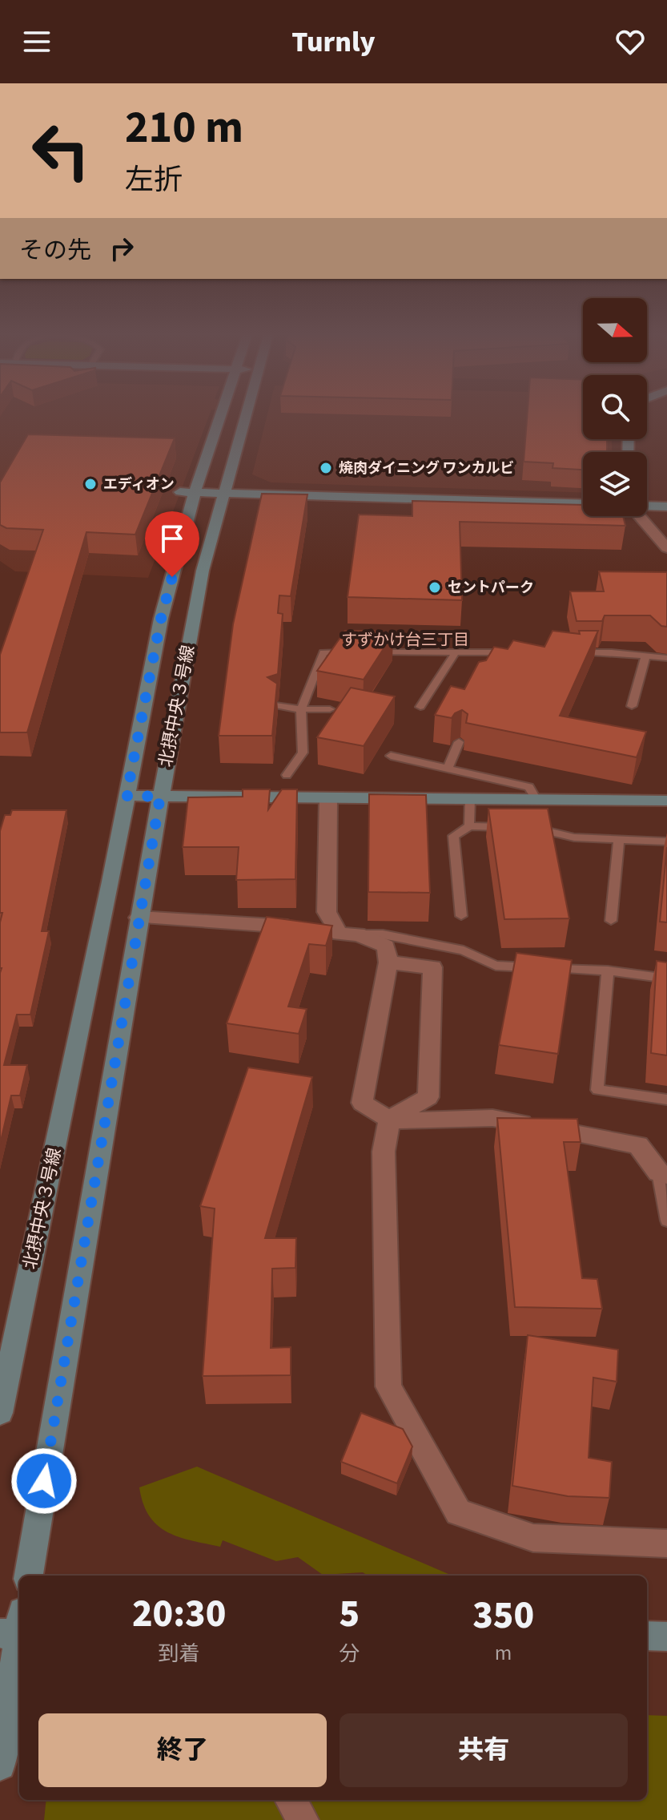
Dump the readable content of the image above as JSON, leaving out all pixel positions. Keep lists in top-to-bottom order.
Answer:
{
  "streets": {
    "street": ["北摂中央３号線"]
  },
  "districts": ["すずかけ台三丁目"],
  "places": ["焼肉ダイニング ワンカルビ", "エディオン", "セントパーク"],
  "north": "right",
  "page": {
    "header": "Turnly",
    "turn": ["210 m", "左折"],
    "then": "その先",
    "eta": [
      "20:30",
      "到着",
      "5",
      "分",
      "350",
      "m"
    ],
    "buttons": ["終了", "共有"]
  }
}
